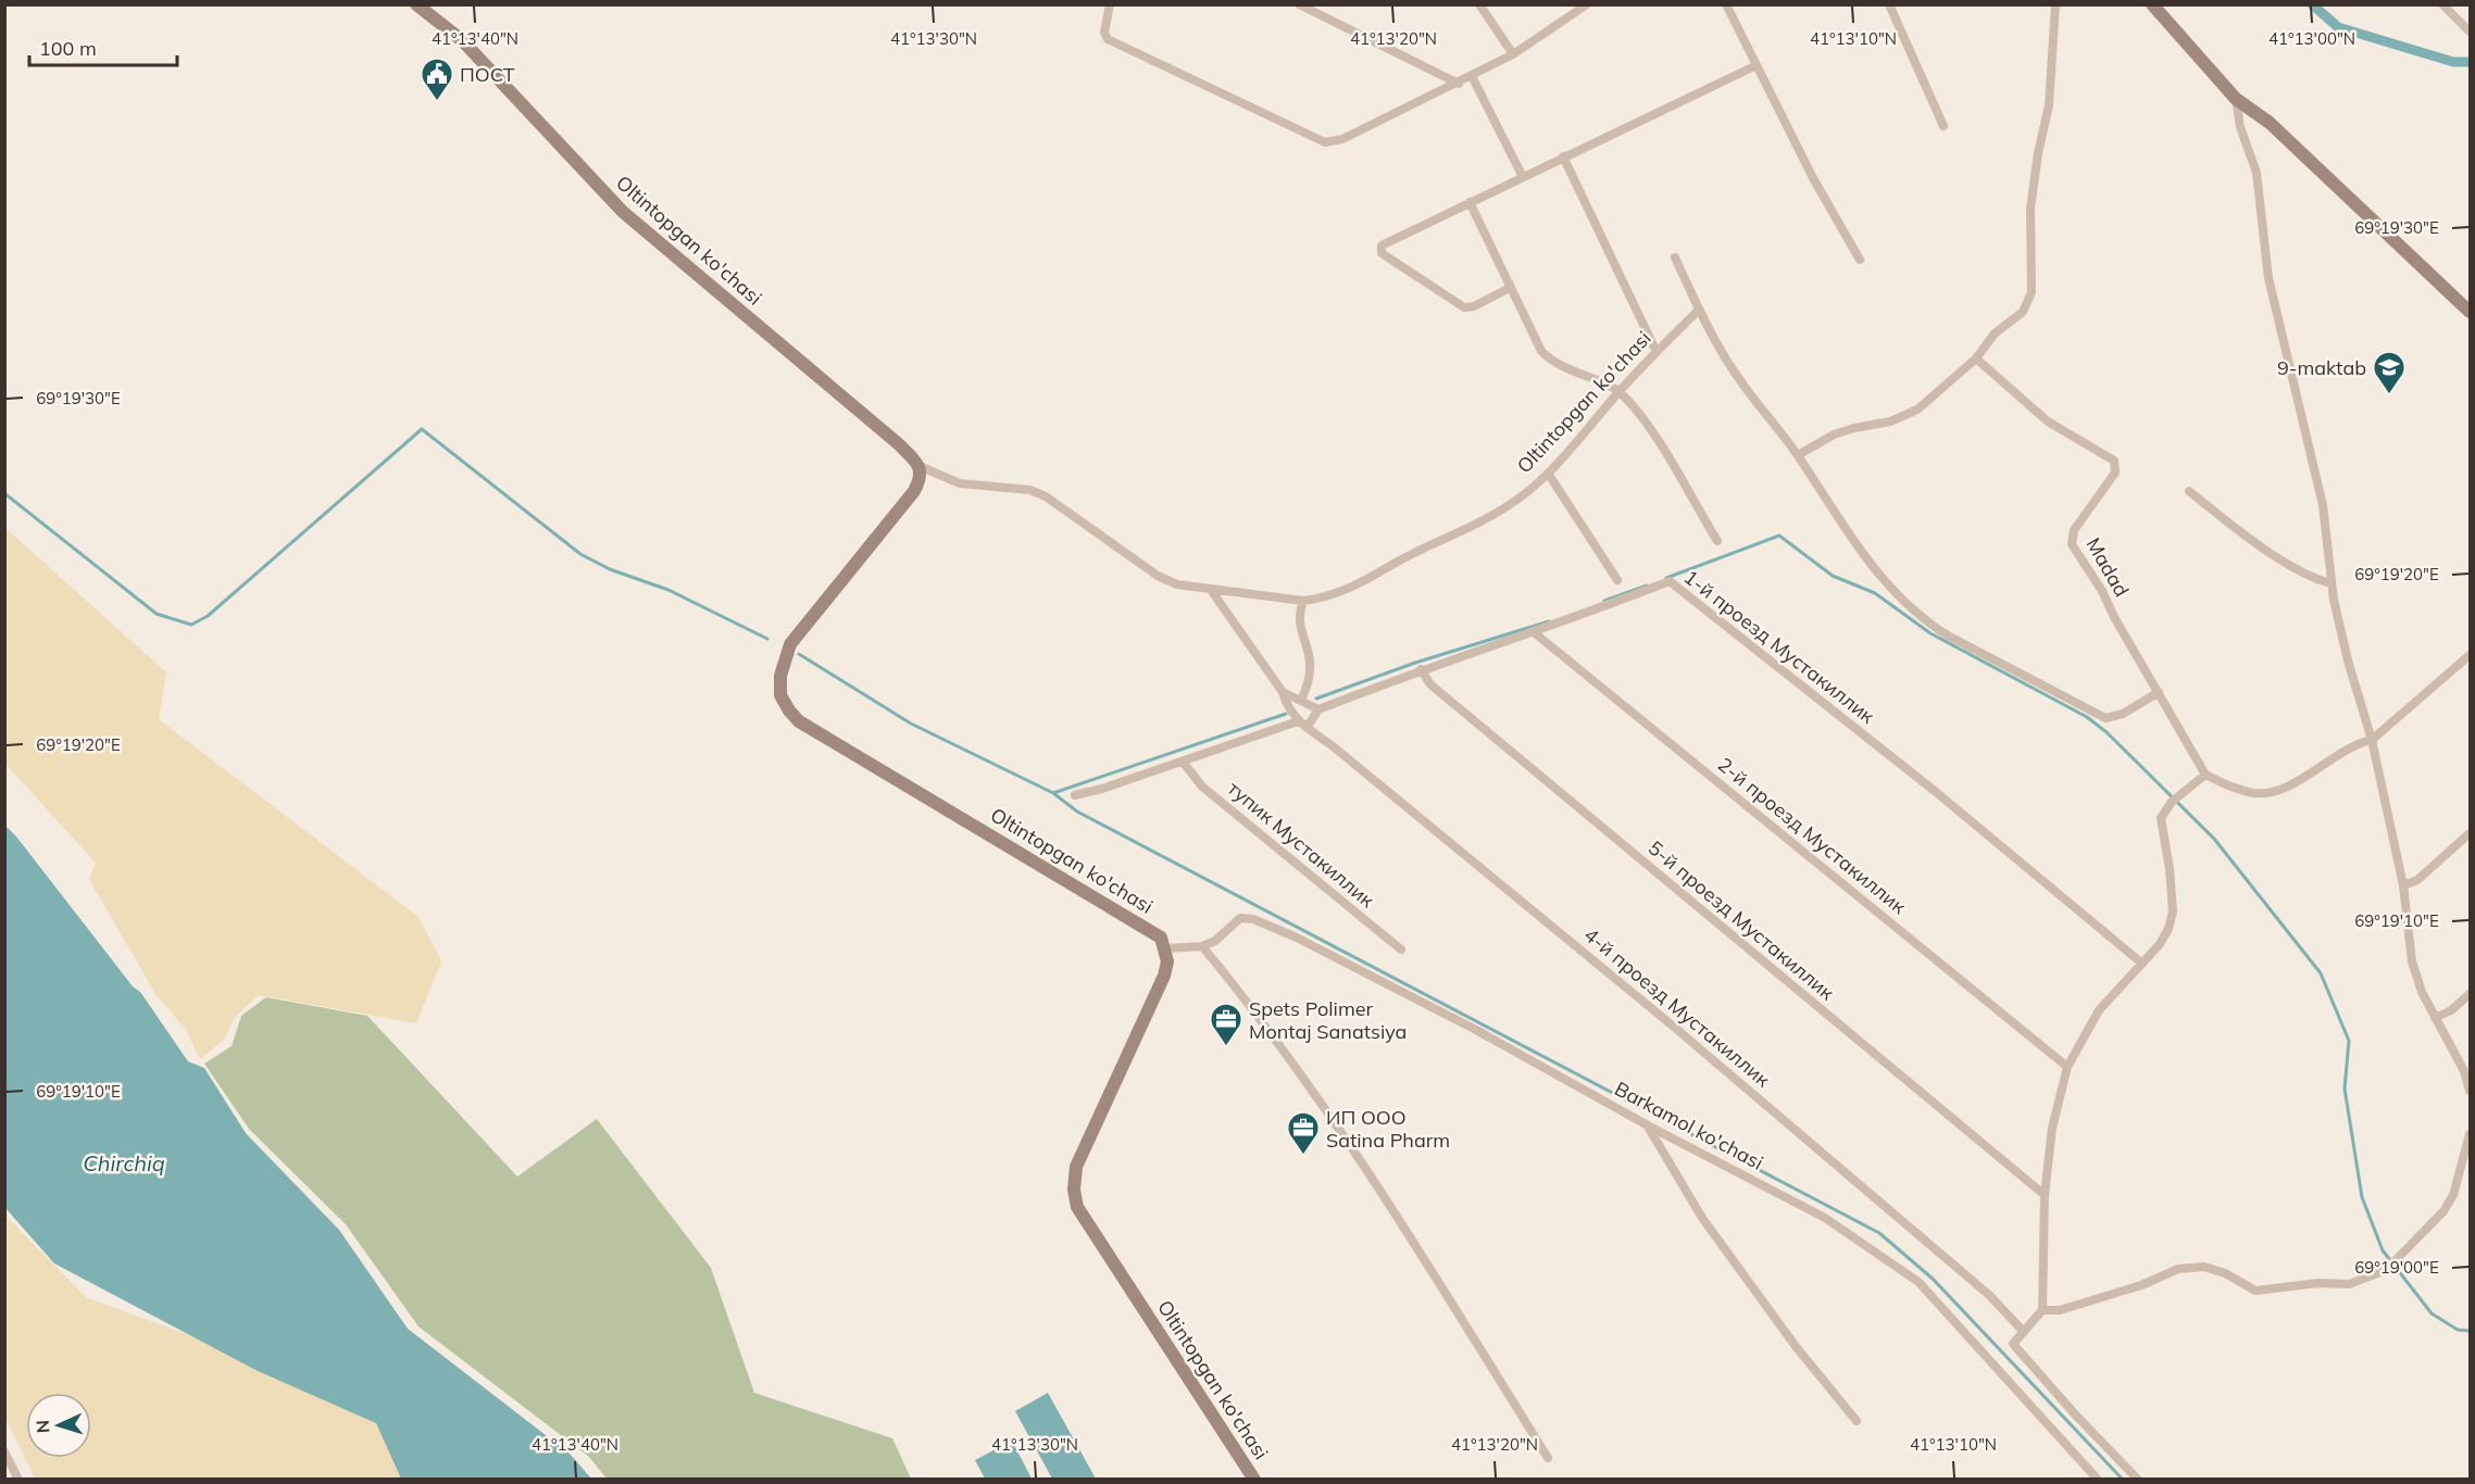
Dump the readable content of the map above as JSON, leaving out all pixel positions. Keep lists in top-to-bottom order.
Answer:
{
  "streets": {
    "street": [
      "Oltintopgan ko'chasi",
      "Madad",
      "1-й проезд Мустакиллик",
      "2-й проезд Мустакиллик",
      "тупик Мустакиллик",
      "5-й проезд Мустакиллик",
      "4-й проезд Мустакиллик",
      "Barkamol ko'chasi"
    ]
  },
  "crossings": [
    ["1-й проезд Мустакиллик", "2-й проезд Мустакиллик"],
    ["1-й проезд Мустакиллик", "5-й проезд Мустакиллик"]
  ],
  "water": ["Chirchiq"],
  "places": {
    "public building": ["ПОСТ"],
    "school or university": ["9-maktab"],
    "office": ["Spets Polimer Montaj Sanatsiya", "ИП ООО Satina Pharm"]
  },
  "scale_bar": "100 m",
  "north": "left",
  "coordinates": [
    "41°13'40\"N",
    "41°13'30\"N",
    "41°13'20\"N",
    "41°13'10\"N",
    "41°13'00\"N",
    "69°19'30\"E",
    "69°19'20\"E",
    "69°19'10\"E",
    "69°19'00\"E"
  ]
}
